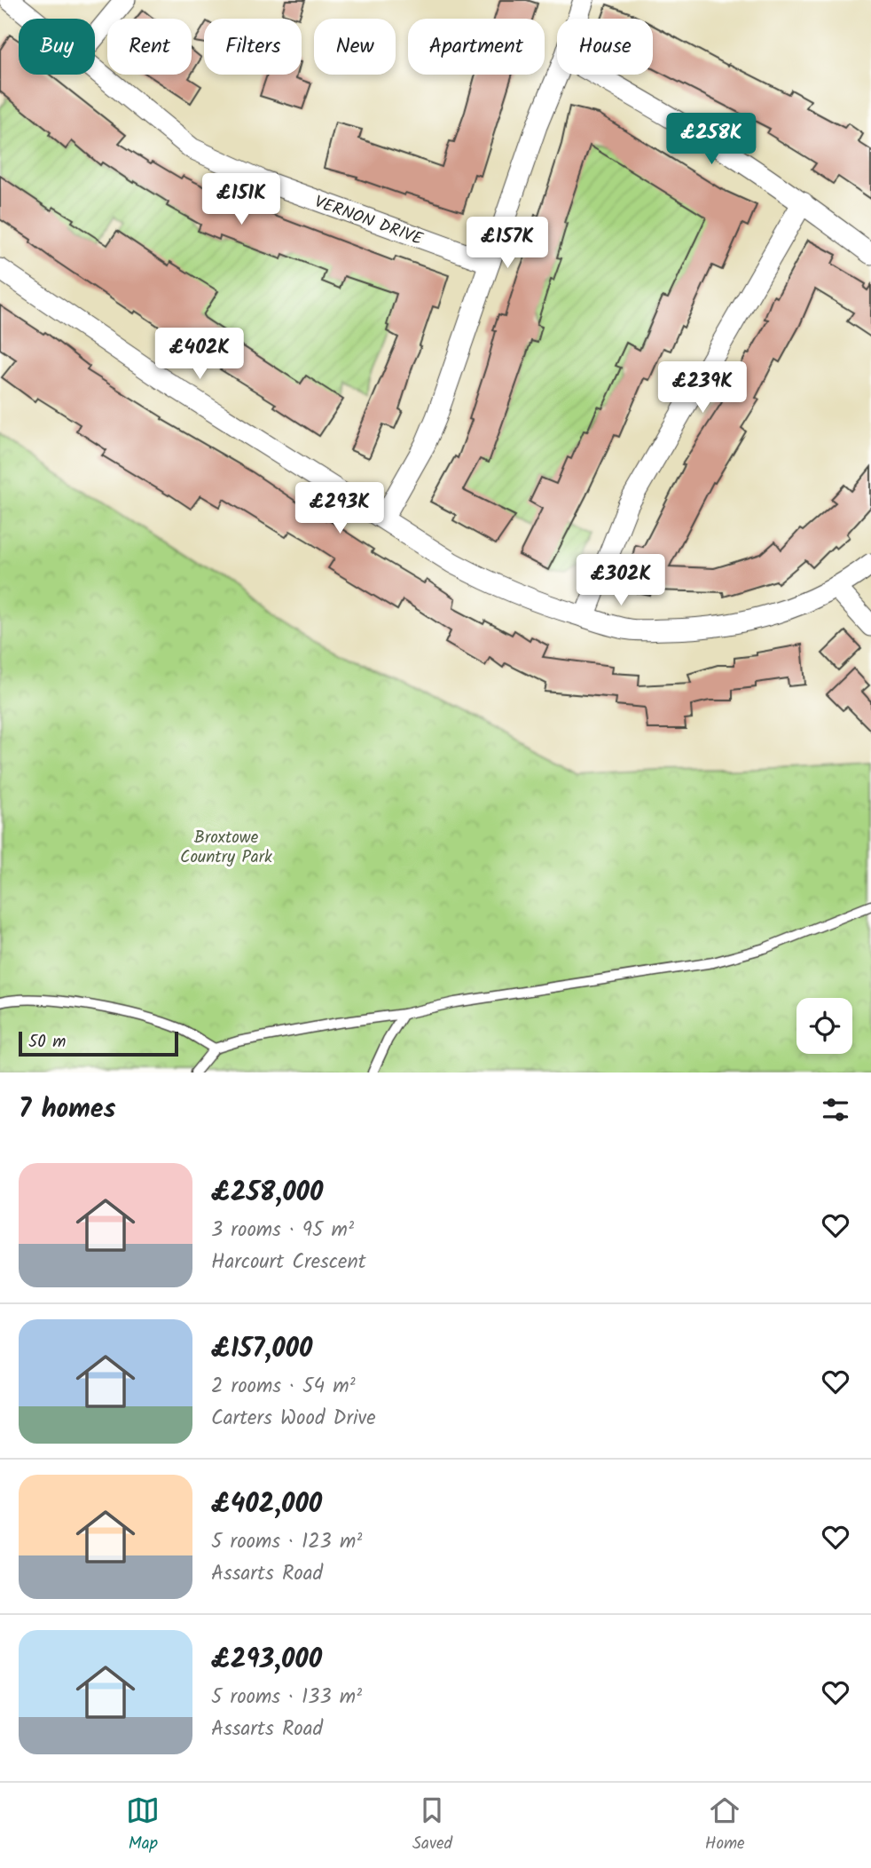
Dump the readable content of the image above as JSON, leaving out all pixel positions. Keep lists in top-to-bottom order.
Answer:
{
  "streets": {
    "street": ["VERNON DRIVE"]
  },
  "parks": ["Broxtowe Country Park"],
  "scale_bar": "50 m",
  "page": {
    "chip": [
      "Buy",
      "Rent",
      "Filters",
      "New",
      "Apartment",
      "House"
    ],
    "price": [
      "£258K",
      "£151K",
      "£157K",
      "£402K",
      "£239K",
      "£293K",
      "£302K"
    ],
    "scale": "50 m",
    "heading": "7 homes",
    "list": [
      {
        "name": "£258,000",
        "note": "3 rooms · 95 m² · Harcourt Crescent"
      },
      {
        "name": "£157,000",
        "note": "2 rooms · 54 m² · Carters Wood Drive"
      },
      {
        "name": "£402,000",
        "note": "5 rooms · 123 m² · Assarts Road"
      },
      {
        "name": "£293,000",
        "note": "5 rooms · 133 m² · Assarts Road"
      }
    ],
    "tabs": ["Map", "Saved", "Home"]
  }
}
